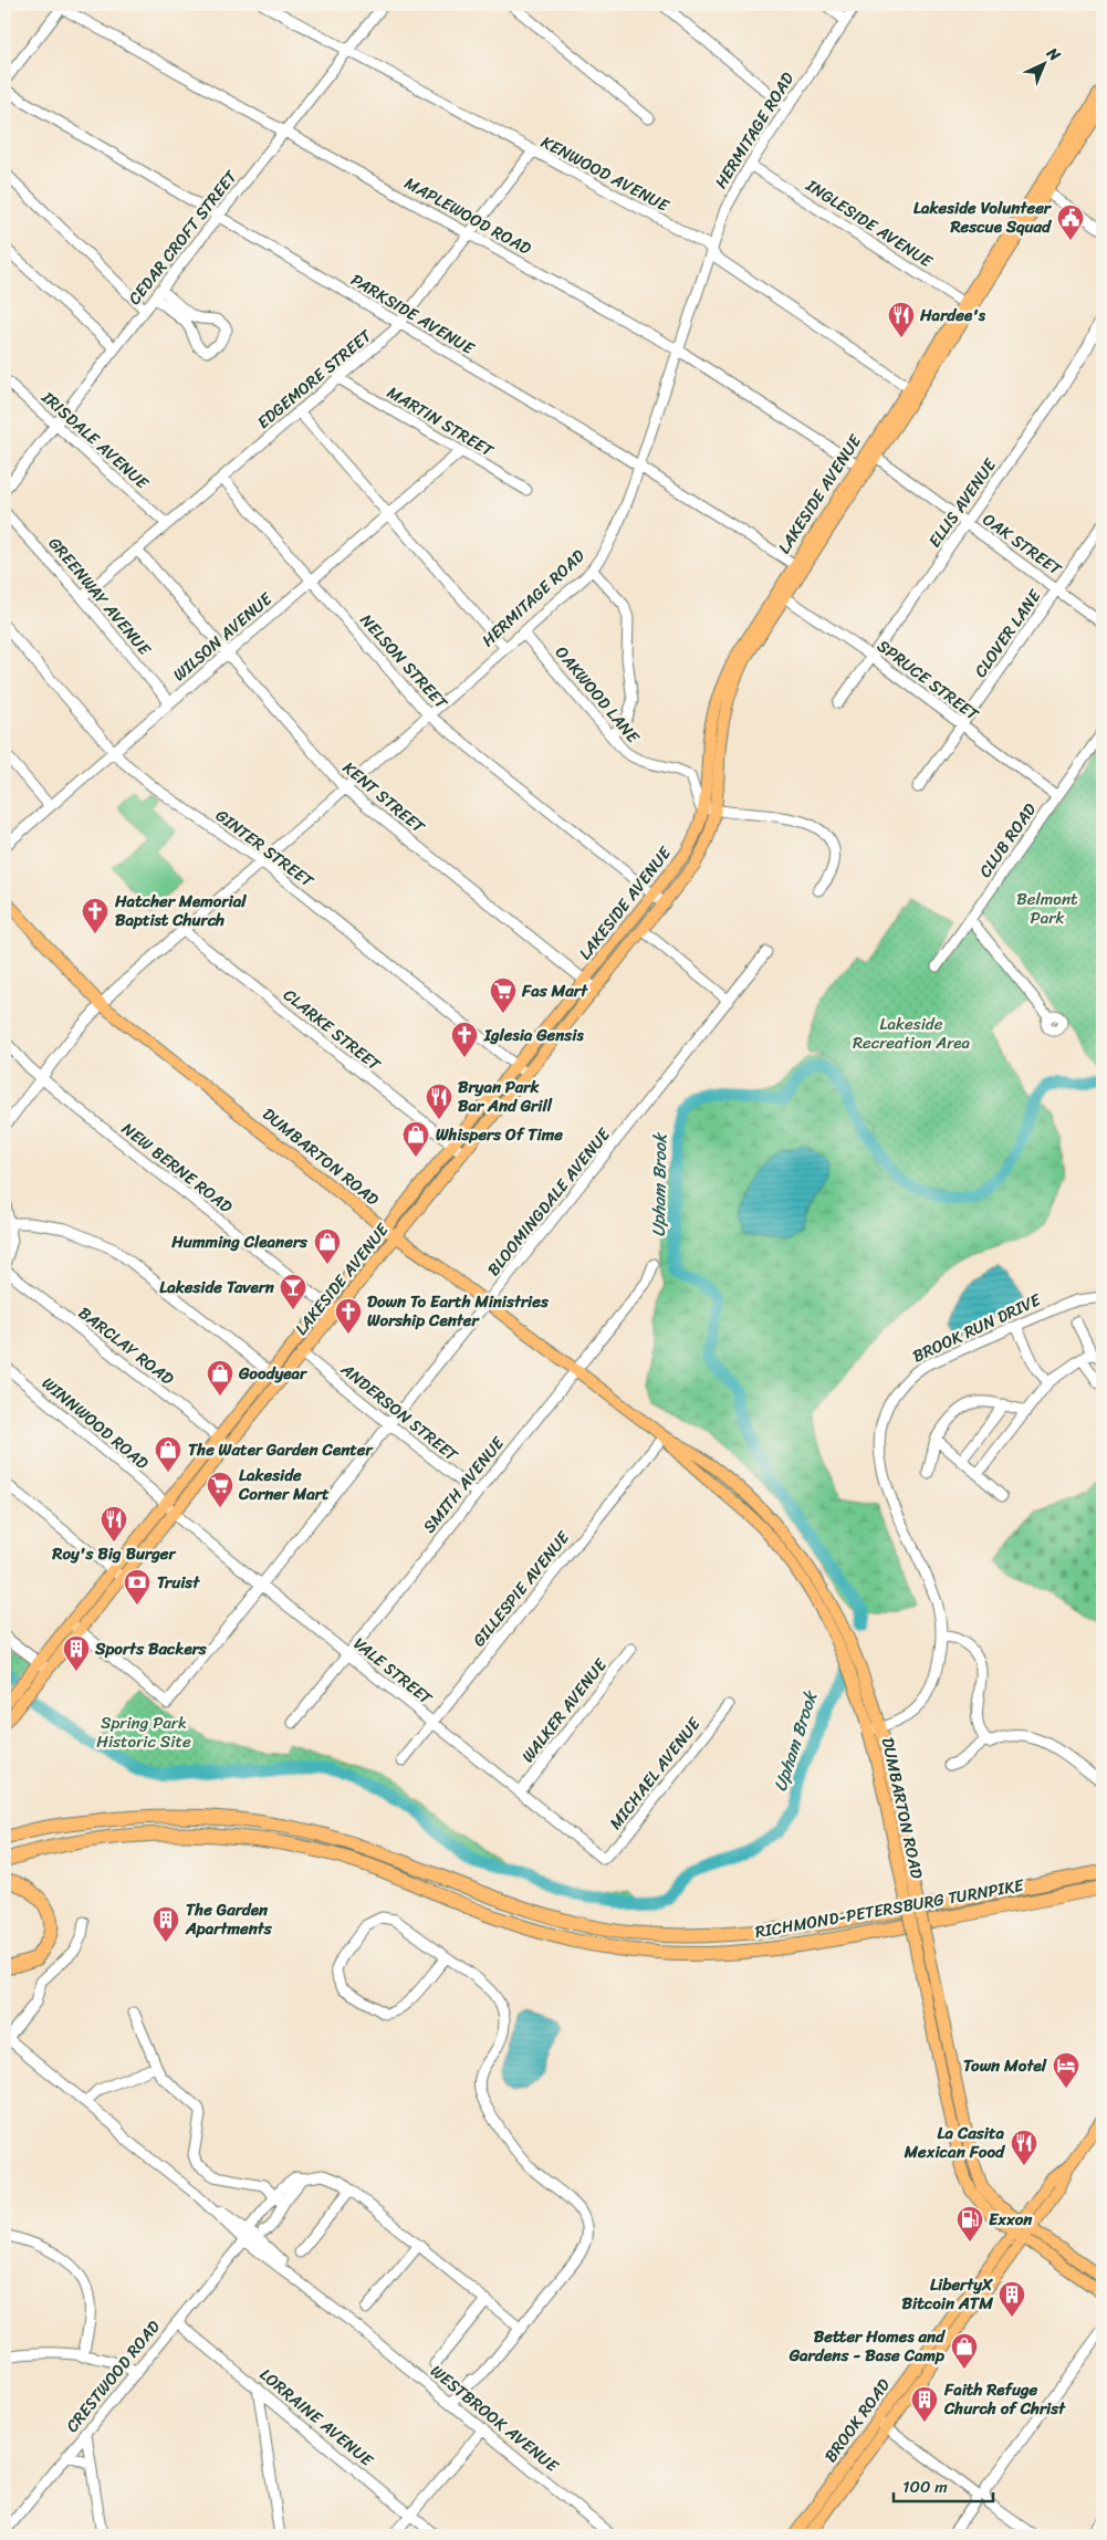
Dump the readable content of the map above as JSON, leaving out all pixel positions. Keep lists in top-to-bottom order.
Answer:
{
  "streets": {
    "highway": ["RICHMOND-PETERSBURG TURNPIKE"],
    "main road": ["LAKESIDE AVENUE", "DUMBARTON ROAD", "BROOK ROAD"],
    "street": [
      "HERMITAGE ROAD",
      "KENWOOD AVENUE",
      "MAPLEWOOD ROAD",
      "INGLESIDE AVENUE",
      "CEDAR CROFT STREET",
      "PARKSIDE AVENUE",
      "EDGEMORE STREET",
      "MARTIN STREET",
      "IRISDALE AVENUE",
      "ELLIS AVENUE",
      "OAK STREET",
      "GREENWAY AVENUE",
      "CLOVER LANE",
      "WILSON AVENUE",
      "NELSON STREET",
      "SPRUCE STREET",
      "OAKWOOD LANE",
      "KENT STREET",
      "CLUB ROAD",
      "GINTER STREET",
      "CLARKE STREET",
      "NEW BERNE ROAD",
      "BLOOMINGDALE AVENUE",
      "BROOK RUN DRIVE",
      "BARCLAY ROAD",
      "ANDERSON STREET",
      "WINNWOOD ROAD",
      "SMITH AVENUE",
      "GILLESPIE AVENUE",
      "VALE STREET",
      "WALKER AVENUE",
      "MICHAEL AVENUE",
      "CRESTWOOD ROAD",
      "LORRAINE AVENUE",
      "WESTBROOK AVENUE"
    ]
  },
  "crossings": [
    ["HERMITAGE ROAD", "KENWOOD AVENUE"],
    ["HERMITAGE ROAD", "MAPLEWOOD ROAD"],
    ["HERMITAGE ROAD", "INGLESIDE AVENUE"],
    ["HERMITAGE ROAD", "PARKSIDE AVENUE"],
    ["HERMITAGE ROAD", "NELSON STREET"],
    ["HERMITAGE ROAD", "OAKWOOD LANE"],
    ["HERMITAGE ROAD", "KENT STREET"],
    ["HERMITAGE ROAD", "GINTER STREET"],
    ["HERMITAGE ROAD", "CLARKE STREET"],
    ["HERMITAGE ROAD", "DUMBARTON ROAD"],
    ["HERMITAGE ROAD", "NEW BERNE ROAD"],
    ["KENWOOD AVENUE", "CEDAR CROFT STREET"],
    ["KENWOOD AVENUE", "EDGEMORE STREET"],
    ["KENWOOD AVENUE", "LAKESIDE AVENUE"],
    ["MAPLEWOOD ROAD", "CEDAR CROFT STREET"],
    ["MAPLEWOOD ROAD", "EDGEMORE STREET"],
    ["MAPLEWOOD ROAD", "LAKESIDE AVENUE"],
    ["INGLESIDE AVENUE", "LAKESIDE AVENUE"],
    ["CEDAR CROFT STREET", "PARKSIDE AVENUE"],
    ["CEDAR CROFT STREET", "IRISDALE AVENUE"],
    ["PARKSIDE AVENUE", "EDGEMORE STREET"],
    ["PARKSIDE AVENUE", "LAKESIDE AVENUE"],
    ["EDGEMORE STREET", "MARTIN STREET"],
    ["EDGEMORE STREET", "IRISDALE AVENUE"],
    ["EDGEMORE STREET", "GREENWAY AVENUE"],
    ["EDGEMORE STREET", "NELSON STREET"],
    ["EDGEMORE STREET", "KENT STREET"],
    ["MARTIN STREET", "WILSON AVENUE"],
    ["LAKESIDE AVENUE", "OAK STREET"],
    ["LAKESIDE AVENUE", "NELSON STREET"],
    ["LAKESIDE AVENUE", "SPRUCE STREET"],
    ["LAKESIDE AVENUE", "OAKWOOD LANE"],
    ["LAKESIDE AVENUE", "KENT STREET"],
    ["LAKESIDE AVENUE", "GINTER STREET"],
    ["LAKESIDE AVENUE", "CLARKE STREET"],
    ["LAKESIDE AVENUE", "DUMBARTON ROAD"],
    ["LAKESIDE AVENUE", "NEW BERNE ROAD"],
    ["LAKESIDE AVENUE", "BLOOMINGDALE AVENUE"],
    ["LAKESIDE AVENUE", "BARCLAY ROAD"],
    ["LAKESIDE AVENUE", "ANDERSON STREET"],
    ["LAKESIDE AVENUE", "WINNWOOD ROAD"],
    ["LAKESIDE AVENUE", "VALE STREET"],
    ["ELLIS AVENUE", "OAK STREET"],
    ["ELLIS AVENUE", "SPRUCE STREET"],
    ["OAK STREET", "CLOVER LANE"],
    ["GREENWAY AVENUE", "WILSON AVENUE"],
    ["CLOVER LANE", "SPRUCE STREET"],
    ["WILSON AVENUE", "NELSON STREET"],
    ["WILSON AVENUE", "KENT STREET"],
    ["WILSON AVENUE", "GINTER STREET"],
    ["SPRUCE STREET", "CLUB ROAD"],
    ["DUMBARTON ROAD", "BLOOMINGDALE AVENUE"],
    ["DUMBARTON ROAD", "BROOK RUN DRIVE"],
    ["DUMBARTON ROAD", "SMITH AVENUE"],
    ["DUMBARTON ROAD", "GILLESPIE AVENUE"],
    ["DUMBARTON ROAD", "BROOK ROAD"],
    ["BLOOMINGDALE AVENUE", "ANDERSON STREET"],
    ["BLOOMINGDALE AVENUE", "VALE STREET"],
    ["ANDERSON STREET", "SMITH AVENUE"],
    ["WINNWOOD ROAD", "VALE STREET"],
    ["SMITH AVENUE", "VALE STREET"],
    ["GILLESPIE AVENUE", "VALE STREET"],
    ["VALE STREET", "WALKER AVENUE"],
    ["VALE STREET", "MICHAEL AVENUE"],
    ["CRESTWOOD ROAD", "LORRAINE AVENUE"],
    ["CRESTWOOD ROAD", "WESTBROOK AVENUE"]
  ],
  "water": ["Upham Brook"],
  "parks": ["Belmont Park", "Lakeside Recreation Area", "Spring Park Historic Site"],
  "places": {
    "public building": ["Lakeside Volunteer Rescue Squad"],
    "restaurant": [
      "Hardee's",
      "Bryan Park Bar And Grill",
      "Roy's Big Burger",
      "La Casita Mexican Food"
    ],
    "church": ["Hatcher Memorial Baptist Church", "Iglesia Gensis", "Down To Earth Ministries Worship Center"],
    "supermarket": ["Fas Mart", "Lakeside Corner Mart"],
    "shop": [
      "Whispers Of Time",
      "Humming Cleaners",
      "Goodyear",
      "The Water Garden Center",
      "Better Homes and Gardens - Base Camp"
    ],
    "bar": ["Lakeside Tavern"],
    "bank": ["Truist"],
    "building": [
      "Sports Backers",
      "The Garden Apartments",
      "LibertyX Bitcoin ATM",
      "Faith Refuge Church of Christ"
    ],
    "hotel": ["Town Motel"],
    "fuel station": ["Exxon"]
  },
  "scale_bar": "100 m",
  "north": "top right"
}
